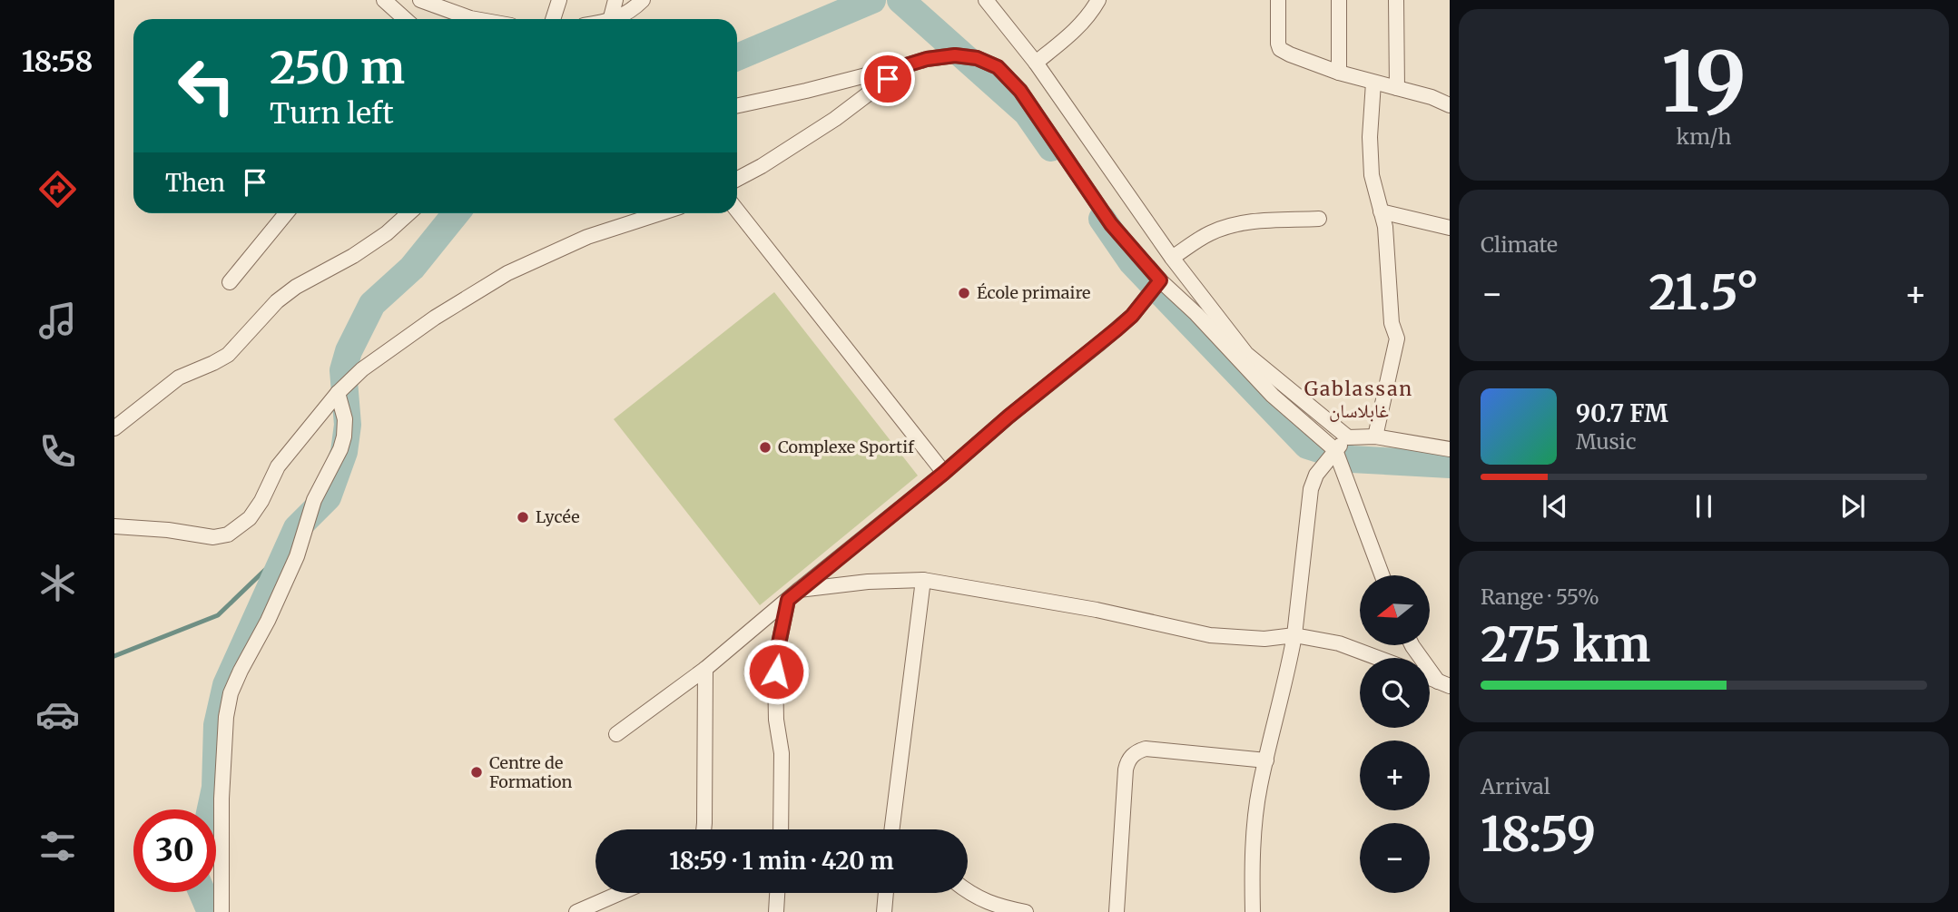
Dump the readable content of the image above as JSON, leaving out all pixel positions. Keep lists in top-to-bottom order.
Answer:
{
  "districts": ["Gablassan غابلاسان"],
  "places": [
    "École primaire",
    "Complexe Sportif",
    "Lycée",
    "Centre de Formation"
  ],
  "north": "left",
  "page": {
    "tabs": "18:58",
    "tile": [
      ["19", "km/h"],
      "Climate",
      ["Range · 55%", "275 km"],
      ["Arrival", "18:59"]
    ],
    "turn": ["250 m", "Turn left"],
    "then": "Then",
    "heat": ["−", "21.5°", "+"],
    "song": ["90.7 FM", "Music"],
    "map_buttons": ["+", "−"],
    "limit": "30",
    "trip": "18:59 · 1 min · 420 m"
  }
}
